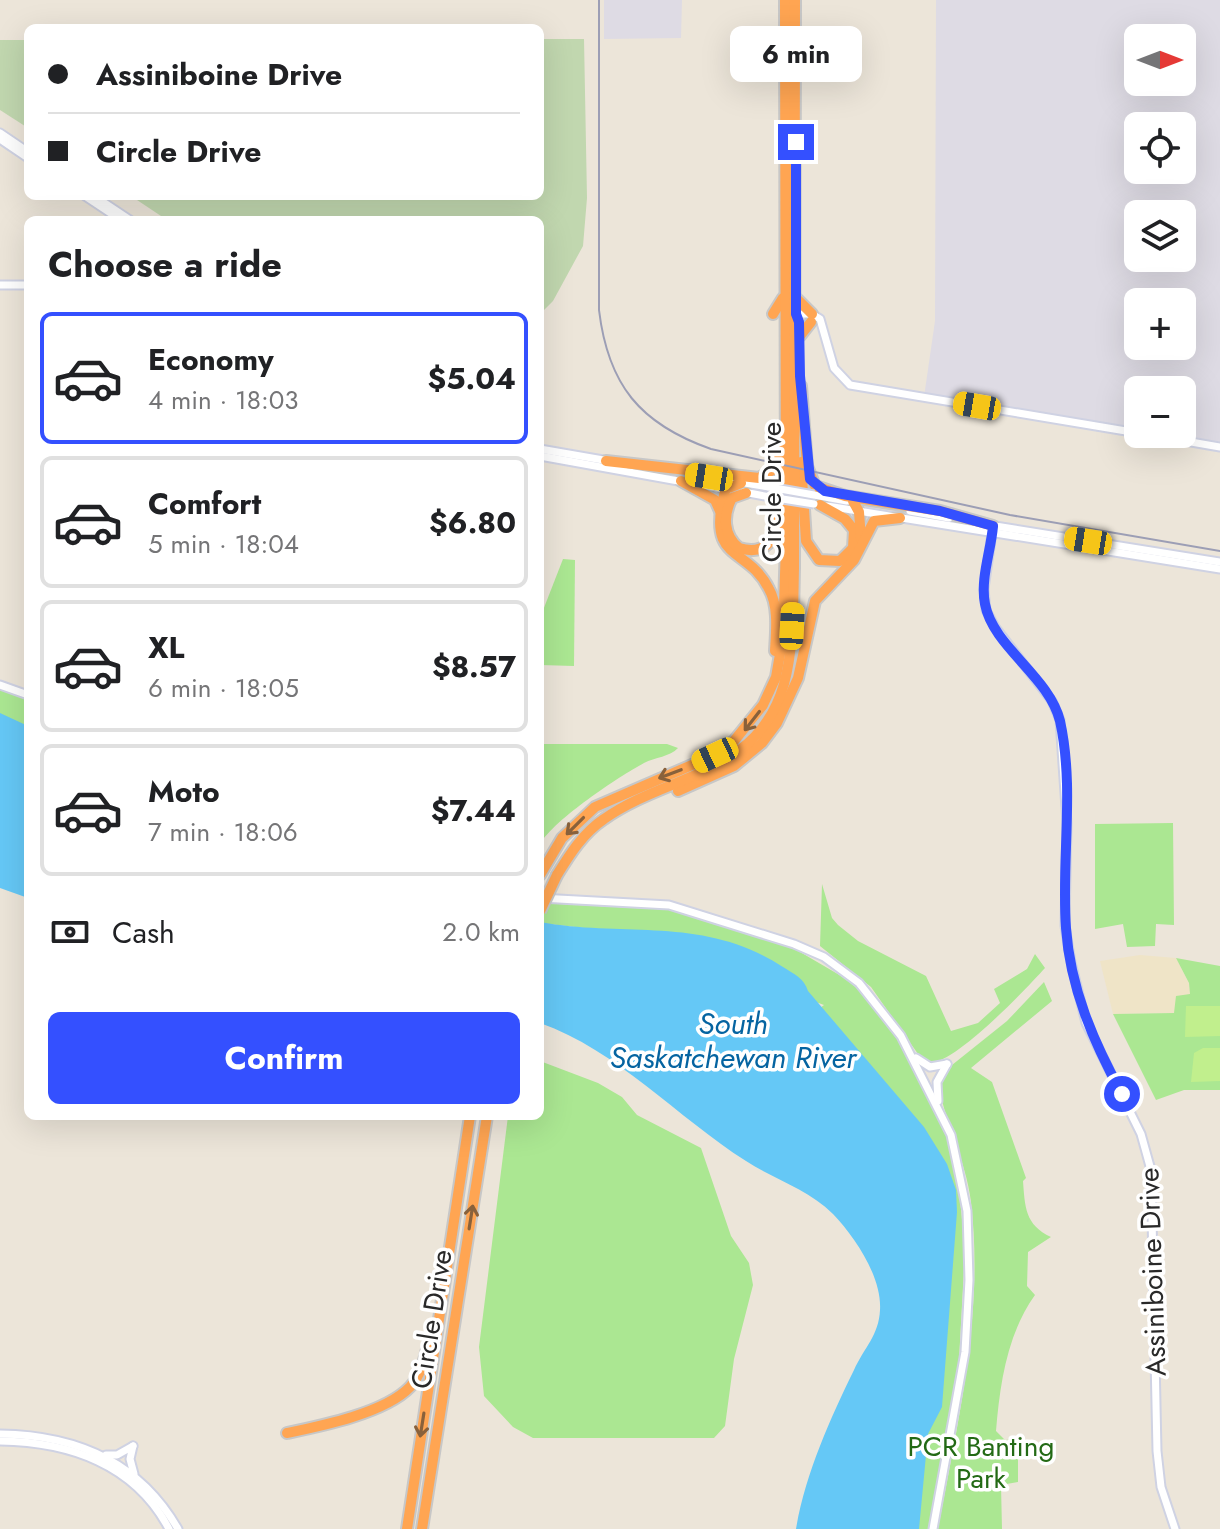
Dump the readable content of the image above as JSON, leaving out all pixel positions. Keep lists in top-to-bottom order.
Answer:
{
  "streets": {
    "highway": ["Circle Drive"],
    "street": ["Assiniboine Drive"]
  },
  "water": ["South Saskatchewan River"],
  "parks": ["PCR Banting Park"],
  "north": "right",
  "page": {
    "map_buttons": ["+", "−"],
    "banner": ["Assiniboine Drive", "Circle Drive"],
    "bubble": "6 min",
    "heading": "Choose a ride",
    "list": [
      {
        "name": "Economy",
        "note": "4 min · 18:03",
        "value": "$5.04"
      },
      {
        "name": "Comfort",
        "note": "5 min · 18:04",
        "value": "$6.80"
      },
      {
        "name": "XL",
        "note": "6 min · 18:05",
        "value": "$8.57"
      },
      {
        "name": "Moto",
        "note": "7 min · 18:06",
        "value": "$7.44"
      }
    ],
    "pay": ["Cash", "2.0 km"],
    "buttons": "Confirm"
  }
}
